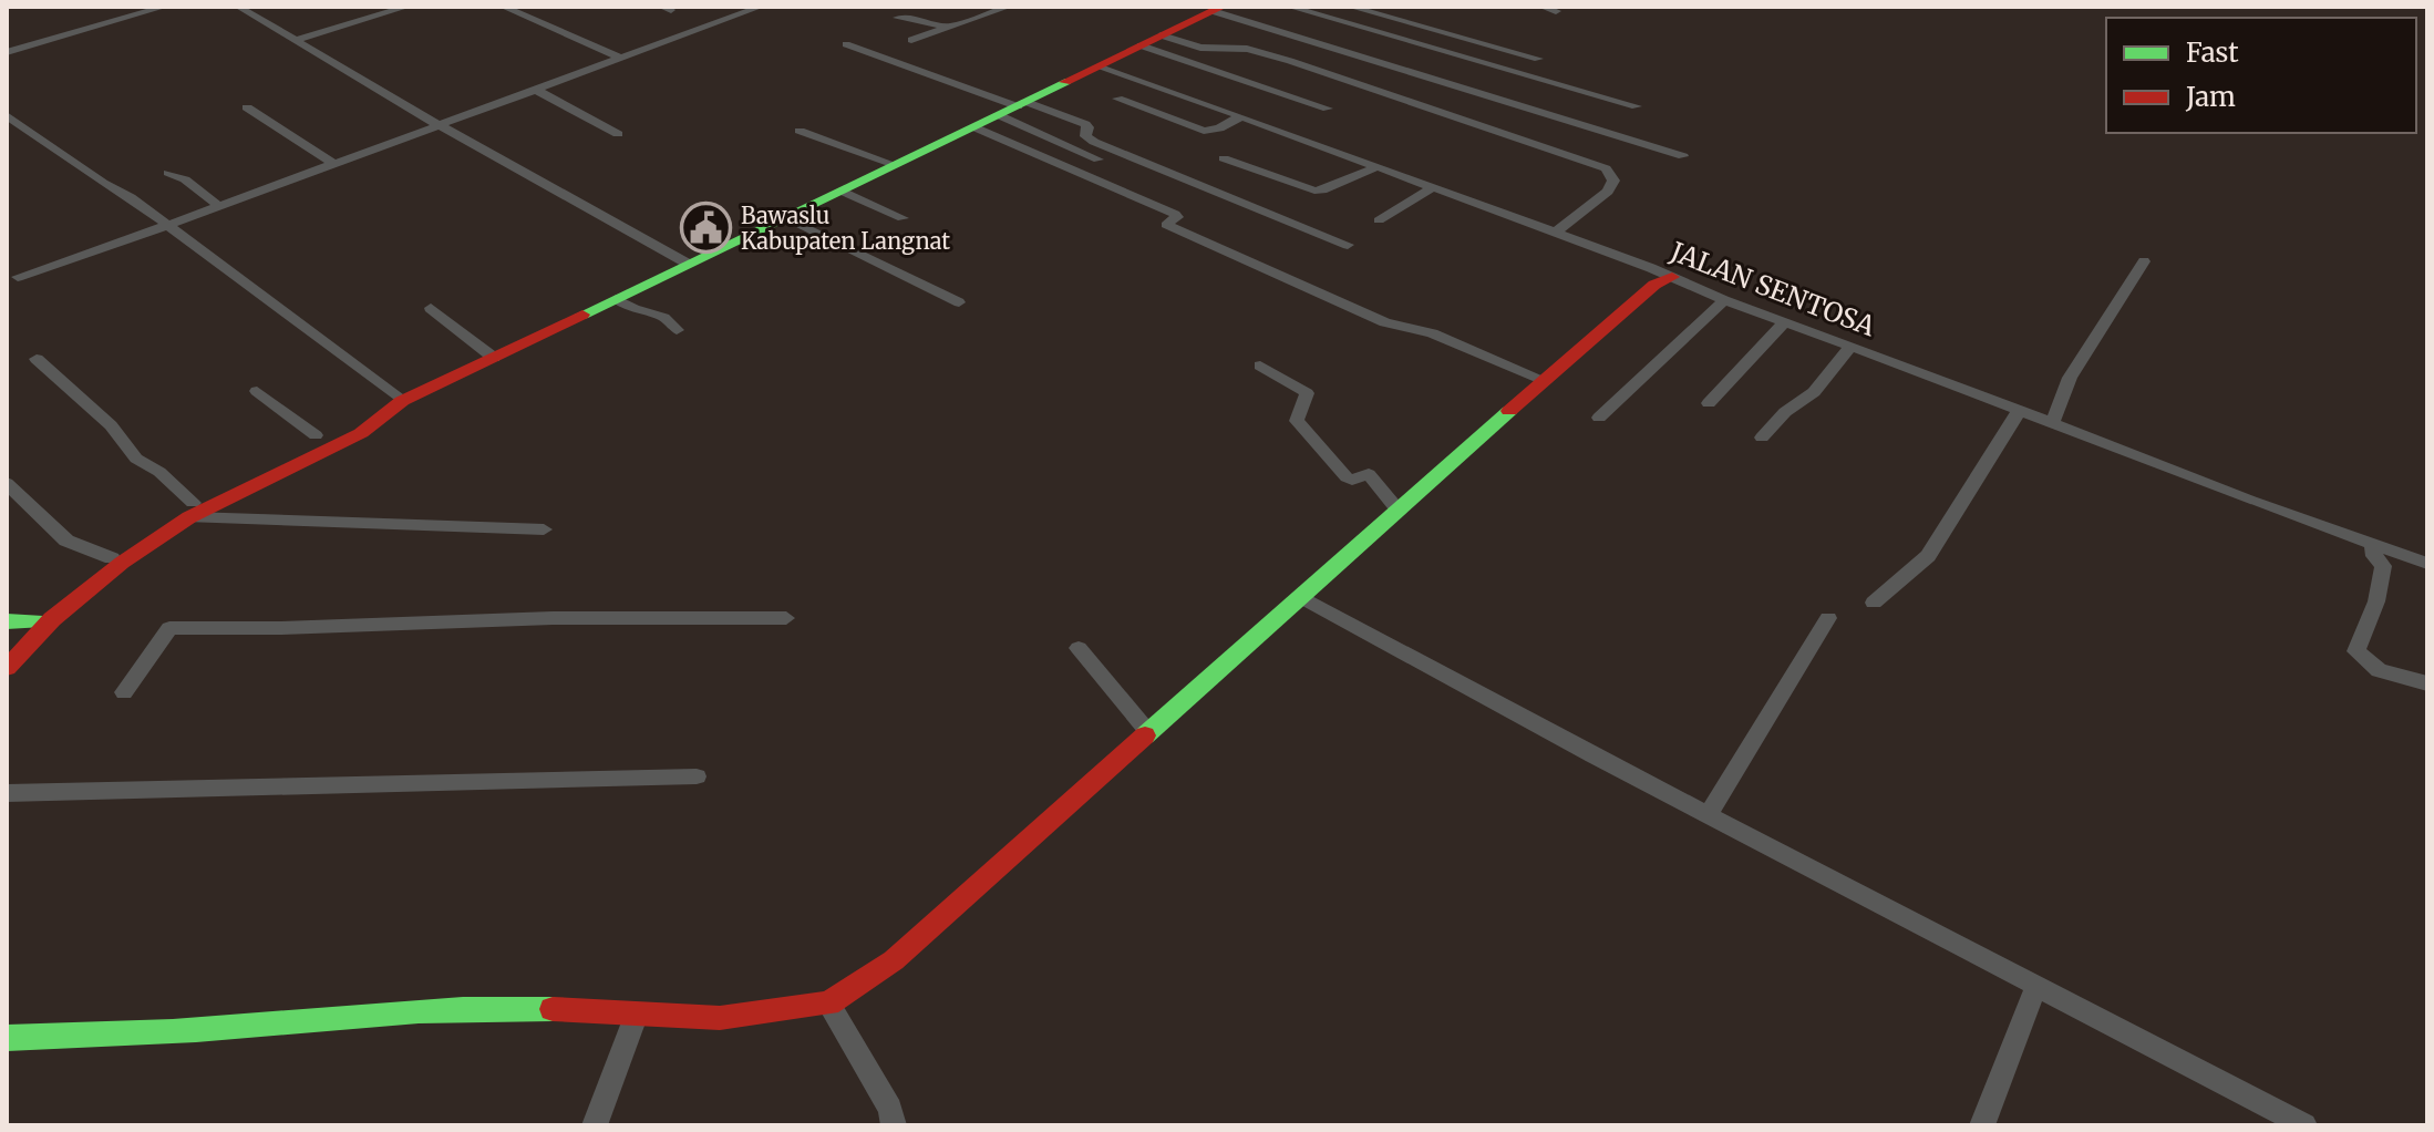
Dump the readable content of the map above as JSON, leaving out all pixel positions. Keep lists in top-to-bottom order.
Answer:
{
  "streets": {
    "street": ["JALAN SENTOSA"]
  },
  "places": {
    "public building": ["Bawaslu Kabupaten Langnat"]
  },
  "legend": ["Fast", "Jam"]
}
